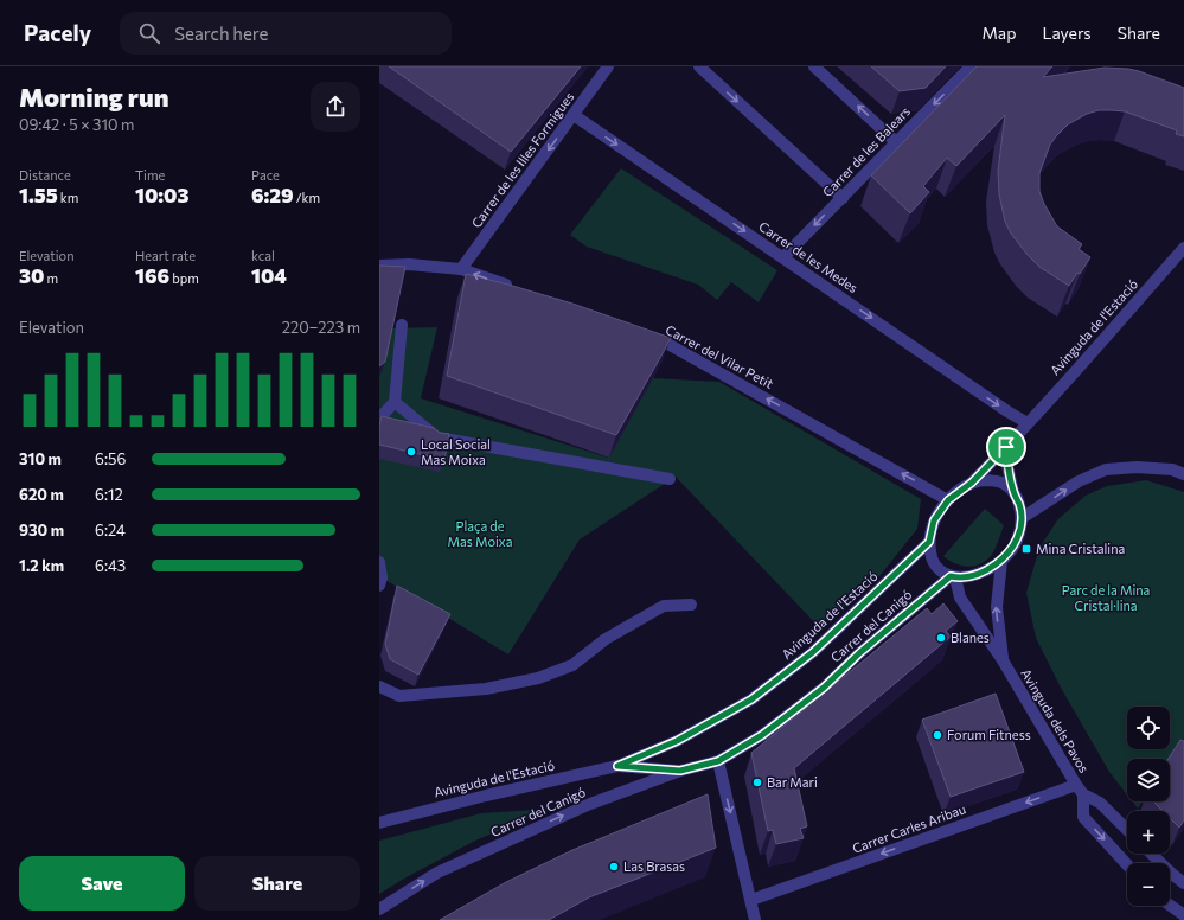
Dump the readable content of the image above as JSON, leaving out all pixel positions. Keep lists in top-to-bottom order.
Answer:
{
  "streets": {
    "street": [
      "Carrer de les Balears",
      "Carrer de les Illes Formigues",
      "Carrer de les Medes",
      "Avinguda de l'Estació",
      "Carrer del Vilar Petit",
      "Carrer del Canigó",
      "Avinguda dels Pavos",
      "Carrer Carles Aribau"
    ]
  },
  "crossings": [
    ["Carrer de les Balears", "Carrer de les Medes"],
    ["Carrer de les Illes Formigues", "Carrer de les Medes"],
    ["Carrer de les Medes", "Avinguda de l'Estació"],
    ["Avinguda de l'Estació", "Carrer del Vilar Petit"],
    ["Avinguda de l'Estació", "Carrer del Canigó"],
    ["Avinguda de l'Estació", "Avinguda dels Pavos"],
    ["Carrer del Vilar Petit", "Carrer del Canigó"],
    ["Carrer del Vilar Petit", "Avinguda dels Pavos"],
    ["Carrer del Canigó", "Avinguda dels Pavos"],
    ["Avinguda dels Pavos", "Carrer Carles Aribau"]
  ],
  "one_way": [
    "Carrer de les Balears",
    "Carrer de les Illes Formigues",
    "Carrer del Vilar Petit",
    "Carrer del Canigó",
    "Carrer Carles Aribau"
  ],
  "parks": ["Plaça de Mas Moixa", "Parc de la Mina Cristal·lina"],
  "places": {
    "other": [
      "Local Social Mas Moixa",
      "Blanes",
      "Forum Fitness",
      "Bar Mari",
      "Las Brasas"
    ],
    "transit": ["Mina Cristalina"]
  },
  "page": {
    "header": "Pacely",
    "search": "Search here",
    "nav": ["Map", "Layers", "Share"],
    "heading": ["Morning run", "09:42 · 5 × 310 m"],
    "stats": [
      ["Distance", "1.55 km"],
      ["Time", "10:03"],
      ["Pace", "6:29 /km"],
      ["Elevation", "30 m"],
      ["Heart rate", "166 bpm"],
      ["kcal", "104"]
    ],
    "chart": ["Elevation", "220–223 m"],
    "list": [
      {
        "name": "310 m",
        "note": "6:56"
      },
      {
        "name": "620 m",
        "note": "6:12"
      },
      {
        "name": "930 m",
        "note": "6:24"
      },
      {
        "name": "1.2 km",
        "note": "6:43"
      }
    ],
    "map_buttons": ["+", "−"],
    "buttons": ["Save", "Share"]
  }
}
